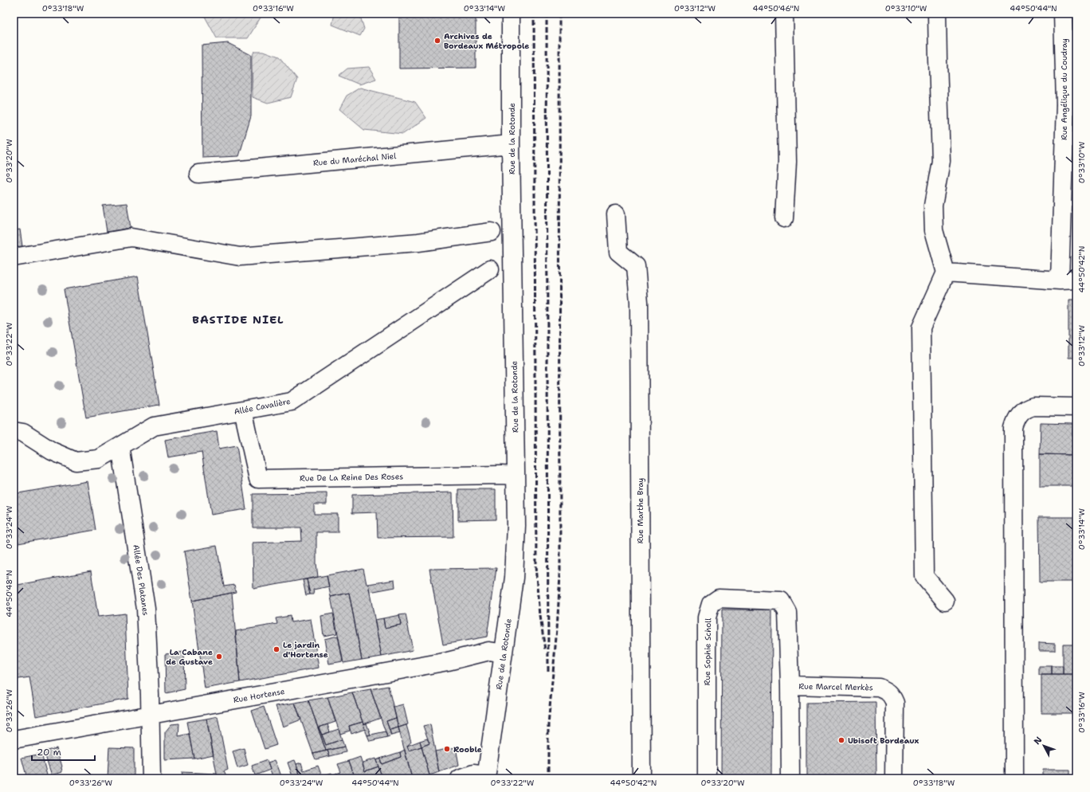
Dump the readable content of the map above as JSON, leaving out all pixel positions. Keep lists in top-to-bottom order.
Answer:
{
  "streets": {
    "street": [
      "Rue Angélique du Coudray",
      "Rue de la Rotonde",
      "Rue du Maréchal Niel",
      "Allée Cavalière",
      "Rue De La Reine Des Roses",
      "Rue Marthe Bray",
      "Allée Des Platanes",
      "Rue Sophie Scholl",
      "Rue Marcel Merkès",
      "Rue Hortense"
    ]
  },
  "crossings": [
    ["Rue de la Rotonde", "Rue du Maréchal Niel"],
    ["Rue de la Rotonde", "Rue De La Reine Des Roses"],
    ["Rue de la Rotonde", "Rue Hortense"],
    ["Allée Cavalière", "Rue De La Reine Des Roses"],
    ["Allée Cavalière", "Allée Des Platanes"],
    ["Allée Des Platanes", "Rue Hortense"],
    ["Rue Sophie Scholl", "Rue Marcel Merkès"]
  ],
  "districts": ["BASTIDE NIEL"],
  "places": [
    "Archives de Bordeaux Métropole",
    "Le jardin d'Hortense",
    "La Cabane de Gustave",
    "Ubisoft Bordeaux",
    "Rooble"
  ],
  "scale_bar": "20 m",
  "north": "top left",
  "coordinates": [
    "0°33'18\"W",
    "0°33'16\"W",
    "0°33'14\"W",
    "0°33'12\"W",
    "44°50'46\"N",
    "0°33'10\"W",
    "44°50'44\"N",
    "0°33'20\"W",
    "44°50'42\"N",
    "0°33'22\"W",
    "0°33'24\"W",
    "44°50'48\"N",
    "0°33'26\"W"
  ]
}
